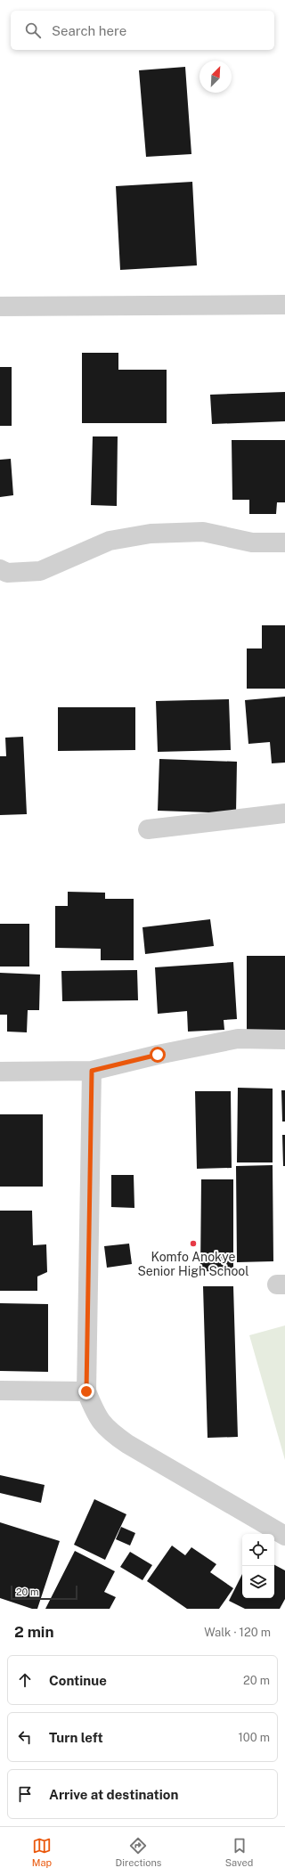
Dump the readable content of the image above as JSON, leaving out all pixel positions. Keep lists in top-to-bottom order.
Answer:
{
  "places": ["Komfo Anokye Senior High School"],
  "scale_bar": "20 m",
  "north": "top right",
  "page": {
    "search": "Search here",
    "scale": "20 m",
    "heading": ["2 min", "Walk · 120 m"],
    "list": [
      ["Continue", "20 m"],
      ["Turn left", "100 m"],
      "Arrive at destination"
    ],
    "nav": ["Map", "Directions", "Saved"]
  }
}
